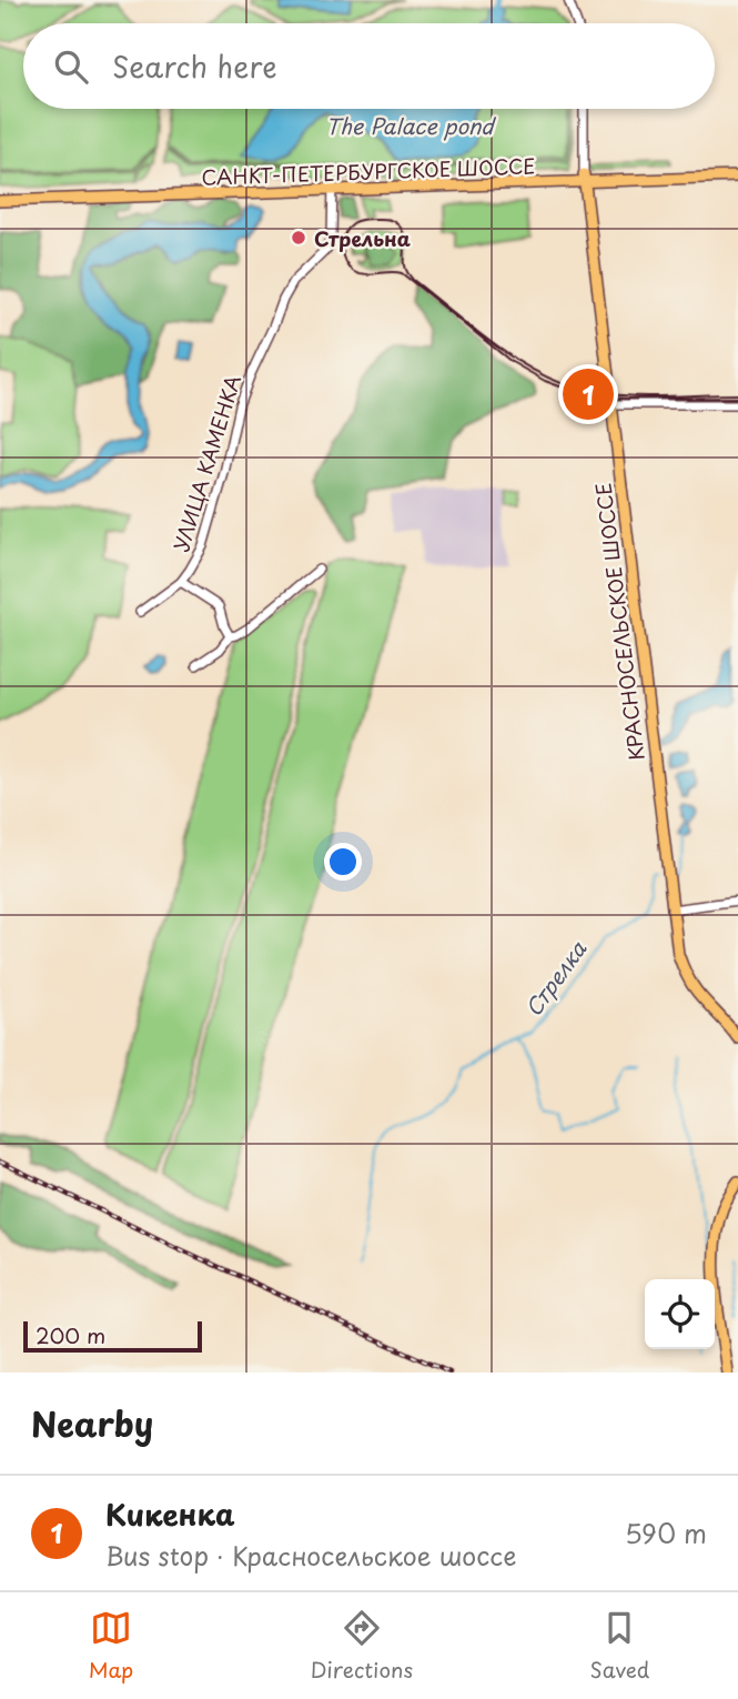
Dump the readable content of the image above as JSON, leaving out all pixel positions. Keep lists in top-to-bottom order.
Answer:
{
  "streets": {
    "main road": ["САНКТ-ПЕТЕРБУРГСКОЕ ШОССЕ", "КРАСНОСЕЛЬСКОЕ ШОССЕ"],
    "street": ["УЛИЦА КАМЕНКА"]
  },
  "crossings": [
    ["САНКТ-ПЕТЕРБУРГСКОЕ ШОССЕ", "УЛИЦА КАМЕНКА"],
    ["САНКТ-ПЕТЕРБУРГСКОЕ ШОССЕ", "КРАСНОСЕЛЬСКОЕ ШОССЕ"]
  ],
  "water": ["The Palace pond", "Стрелка"],
  "places": ["Стрельна"],
  "scale_bar": "200 m",
  "page": {
    "search": "Search here",
    "pins": "1",
    "scale": "200 m",
    "heading": "Nearby",
    "list": [
      {
        "mark": "1",
        "name": "Кикенка",
        "note": "Bus stop · Красносельское шоссе",
        "value": "590 m"
      }
    ],
    "nav": ["Map", "Directions", "Saved"]
  }
}
